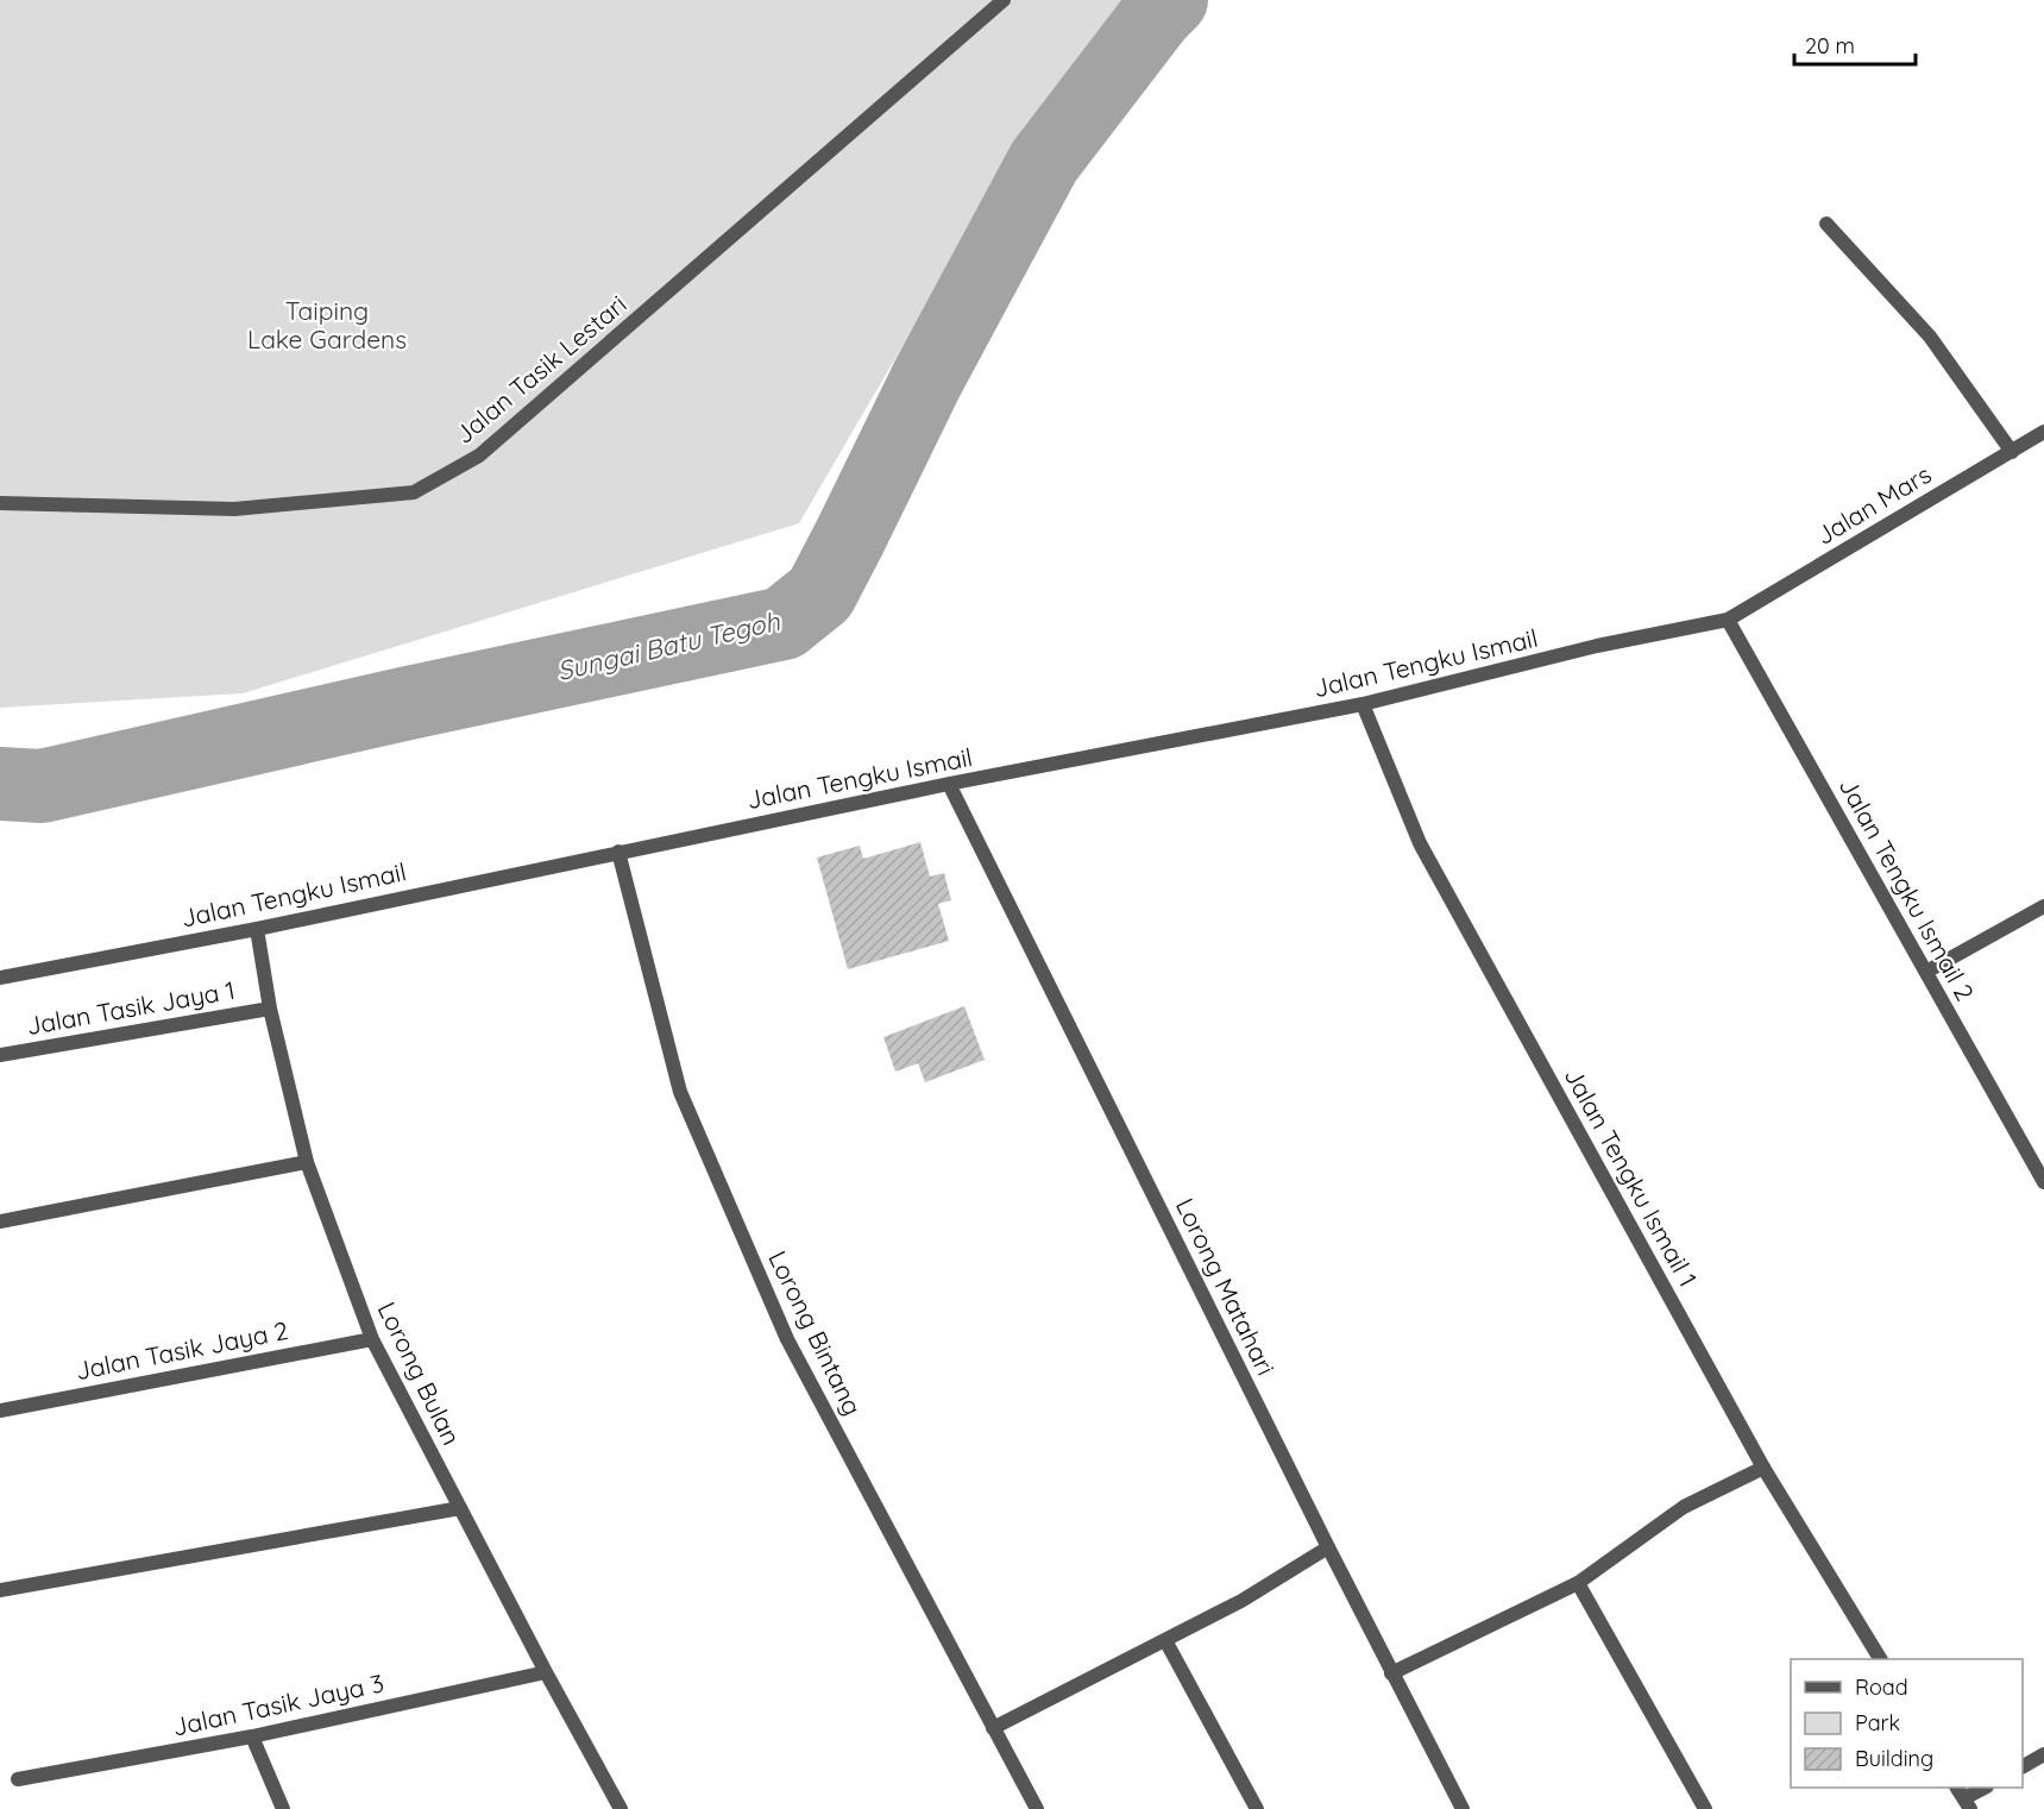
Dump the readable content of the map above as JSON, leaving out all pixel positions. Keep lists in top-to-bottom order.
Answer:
{
  "streets": {
    "street": [
      "Jalan Tasik Lestari",
      "Jalan Mars",
      "Jalan Tengku Ismail",
      "Jalan Tengku Ismail 2",
      "Jalan Tasik Jaya 1",
      "Jalan Tengku Ismail 1",
      "Lorong Matahari",
      "Lorong Bintang",
      "Jalan Tasik Jaya 2",
      "Lorong Bulan",
      "Jalan Tasik Jaya 3"
    ]
  },
  "crossings": [
    ["Jalan Mars", "Jalan Tengku Ismail"],
    ["Jalan Mars", "Jalan Tengku Ismail 2"],
    ["Jalan Tengku Ismail", "Jalan Tengku Ismail 2"],
    ["Jalan Tengku Ismail", "Jalan Tengku Ismail 1"],
    ["Jalan Tengku Ismail", "Lorong Matahari"],
    ["Jalan Tengku Ismail", "Lorong Bintang"],
    ["Jalan Tengku Ismail", "Lorong Bulan"],
    ["Jalan Tasik Jaya 1", "Lorong Bulan"],
    ["Jalan Tasik Jaya 2", "Lorong Bulan"],
    ["Lorong Bulan", "Jalan Tasik Jaya 3"]
  ],
  "water": ["Sungai Batu Tegoh"],
  "parks": ["Taiping Lake Gardens"],
  "legend": ["Road", "Park", "Building"],
  "scale_bar": "20 m"
}
